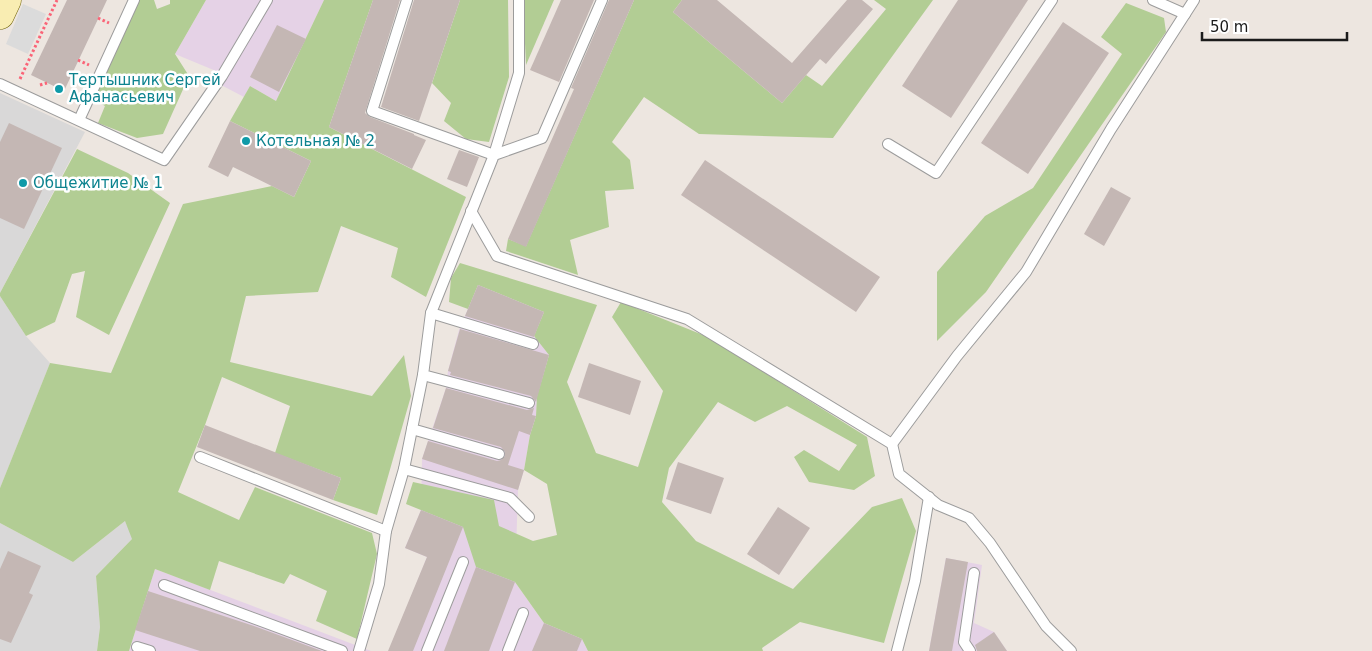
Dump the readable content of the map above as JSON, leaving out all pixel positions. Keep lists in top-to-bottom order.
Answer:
{
  "places": ["Тертышник Сергей Афанасьевич", "Котельная № 2", "Общежитие № 1"],
  "scale_bar": "50 m"
}
